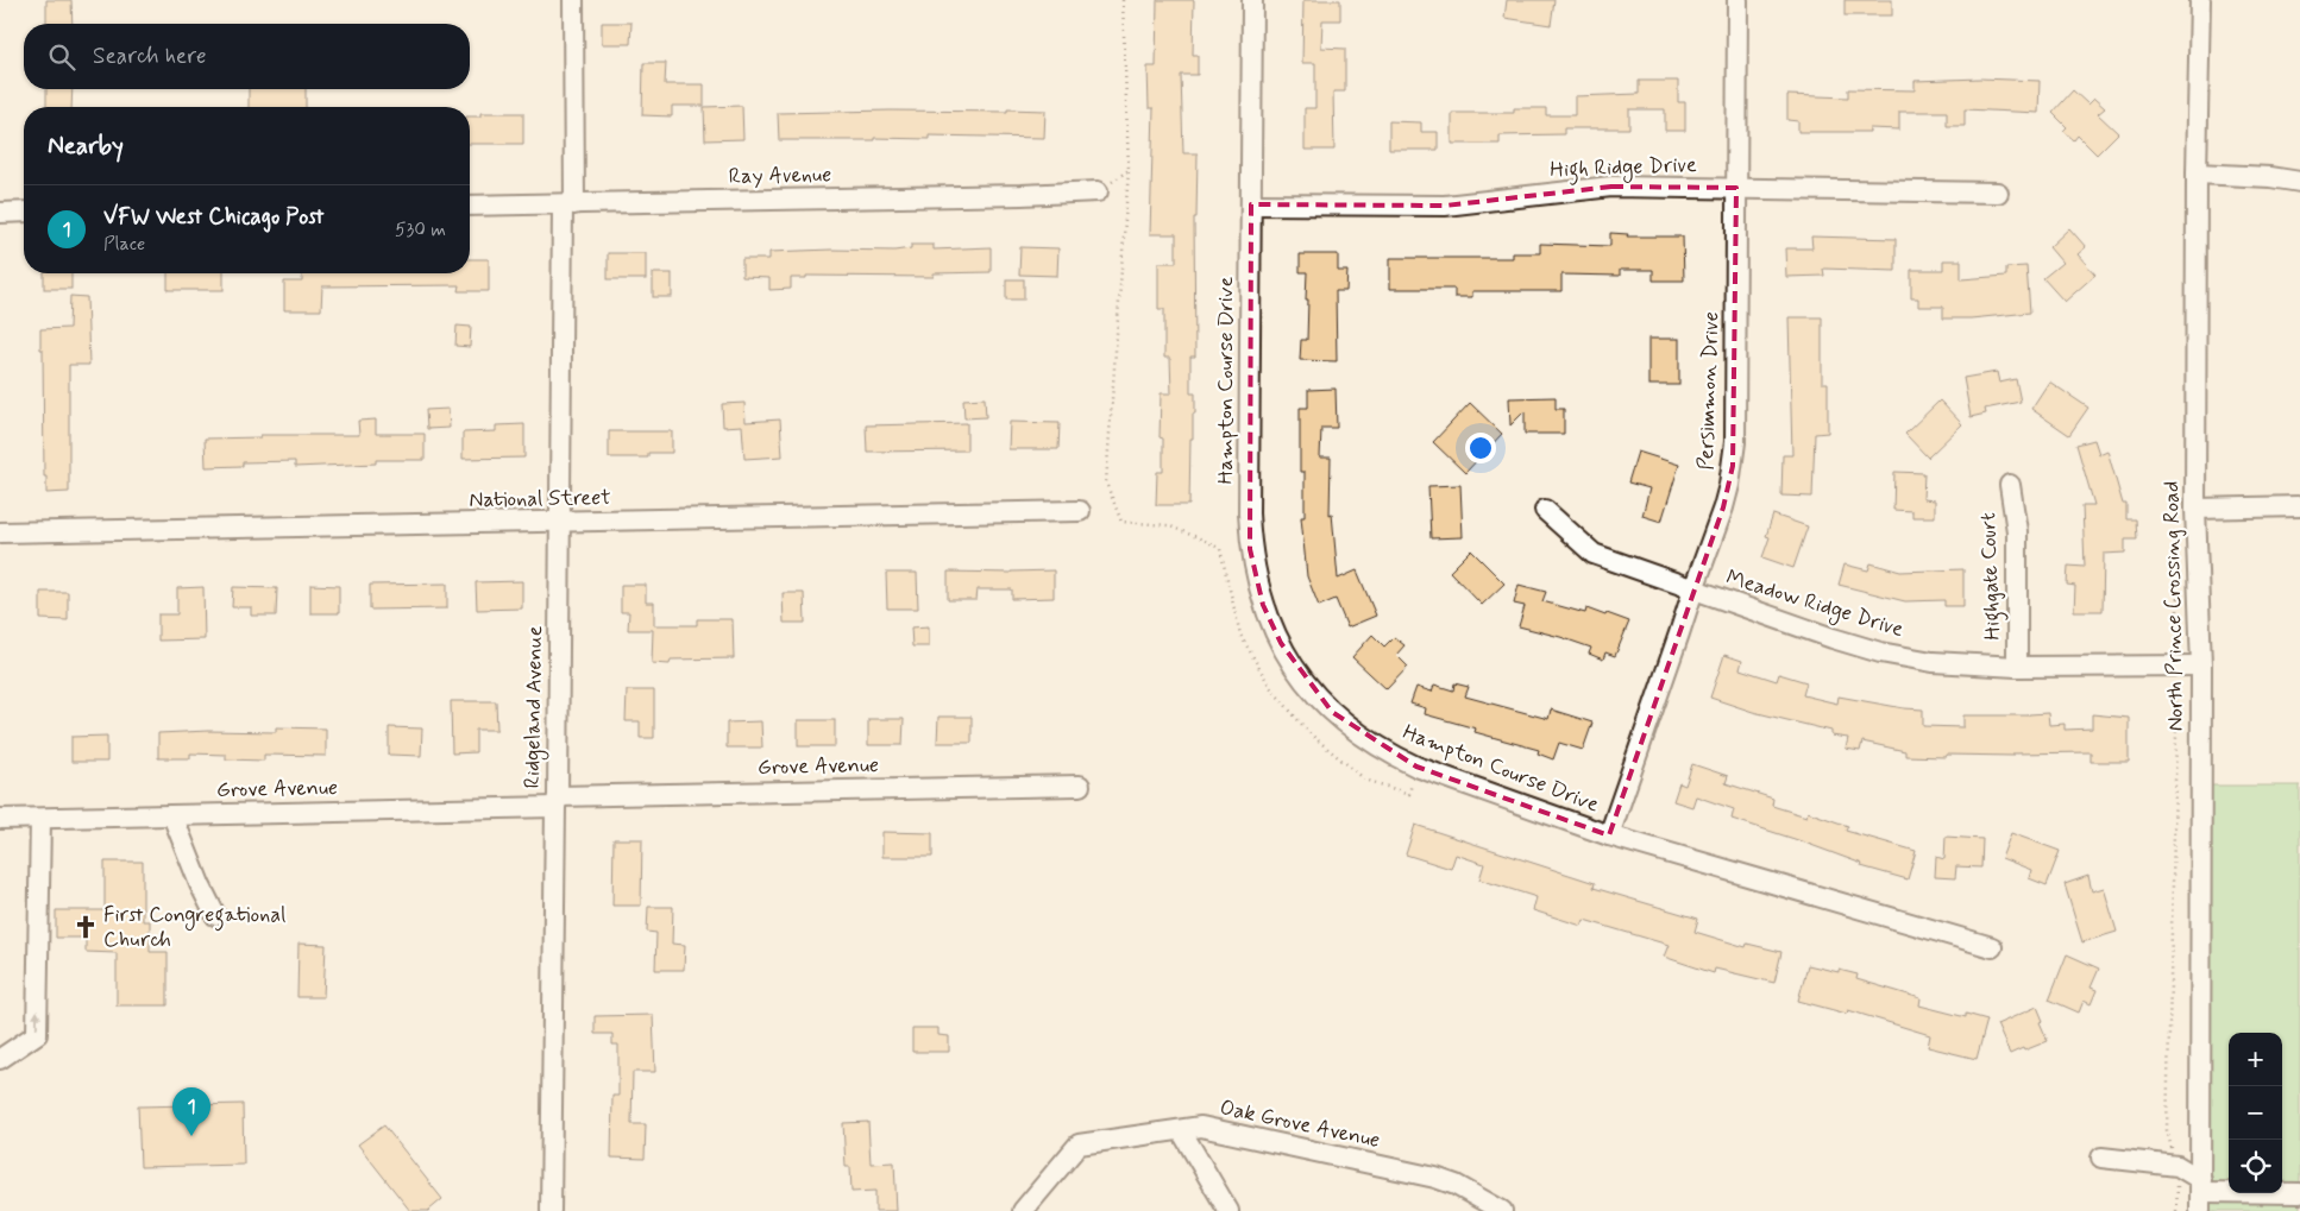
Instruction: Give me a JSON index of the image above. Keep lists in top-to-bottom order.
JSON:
{
  "streets": {
    "street": [
      "High Ridge Drive",
      "Ray Avenue",
      "Hampton Course Drive",
      "Persimmon Drive",
      "National Street",
      "Highgate Court",
      "Meadow Ridge Drive",
      "North Prince Crossing Road",
      "Ridgeland Avenue",
      "Grove Avenue",
      "Oak Grove Avenue"
    ]
  },
  "crossings": [
    ["High Ridge Drive", "Hampton Course Drive"],
    ["High Ridge Drive", "Persimmon Drive"],
    ["Ray Avenue", "Ridgeland Avenue"],
    ["Hampton Course Drive", "Persimmon Drive"],
    ["Persimmon Drive", "Meadow Ridge Drive"],
    ["National Street", "Ridgeland Avenue"],
    ["Highgate Court", "Meadow Ridge Drive"],
    ["Meadow Ridge Drive", "North Prince Crossing Road"],
    ["Ridgeland Avenue", "Grove Avenue"]
  ],
  "places": {
    "church": ["First Congregational Church"]
  },
  "page": {
    "search": "Search here",
    "heading": "Nearby",
    "list": [
      {
        "mark": "1",
        "name": "VFW West Chicago Post",
        "note": "Place",
        "value": "530 m"
      }
    ],
    "map_buttons": ["+", "−"],
    "pins": "1"
  }
}
